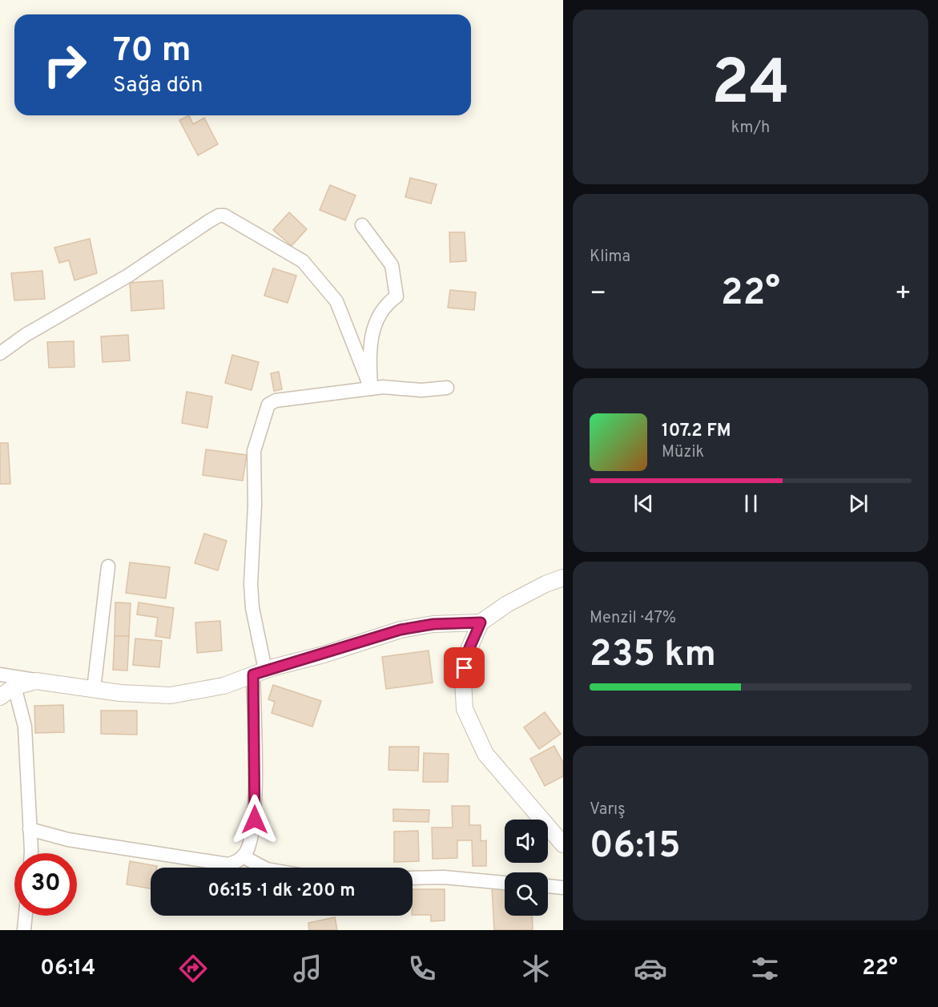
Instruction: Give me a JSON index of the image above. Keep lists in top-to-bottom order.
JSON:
{
  "page": {
    "tile": [
      ["24", "km/h"],
      "Klima",
      ["Menzil · 47%", "235 km"],
      ["Varış", "06:15"]
    ],
    "turn": ["70 m", "Sağa dön"],
    "heat": ["−", "22°", "+"],
    "song": ["107.2 FM", "Müzik"],
    "limit": "30",
    "trip": "06:15 · 1 dk · 200 m",
    "tabs": ["06:14", "22°"]
  }
}
